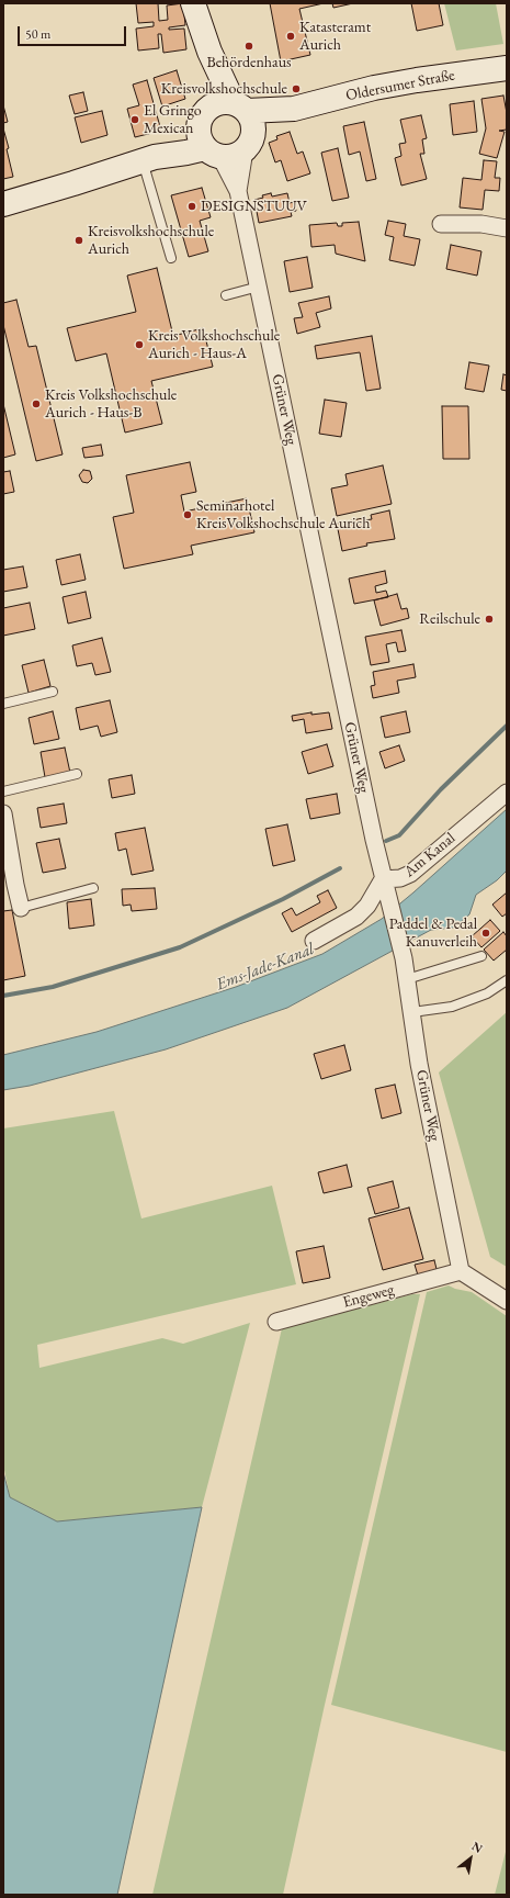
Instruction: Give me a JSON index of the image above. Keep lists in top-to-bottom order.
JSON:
{
  "streets": {
    "main road": ["Oldersumer Straße"],
    "street": ["Grüner Weg", "Am Kanal", "Engeweg"]
  },
  "crossings": [
    ["Oldersumer Straße", "Grüner Weg"],
    ["Grüner Weg", "Am Kanal"],
    ["Grüner Weg", "Engeweg"]
  ],
  "water": ["Ems-Jade-Kanal"],
  "places": [
    "Katasteramt Aurich",
    "Behördenhaus",
    "Kreisvolkshochschule",
    "El Gringo Mexican",
    "DESIGNSTUUV",
    "Kreisvolkshochschule Aurich",
    "Kreis Volkshochschule Aurich - Haus-A",
    "Kreis Volkshochschule Aurich - Haus-B",
    "Seminarhotel KreisVolkshochschule Aurich",
    "Reilschule",
    "Paddel & Pedal Kanuverleih"
  ],
  "scale_bar": "50 m",
  "north": "top right"
}
